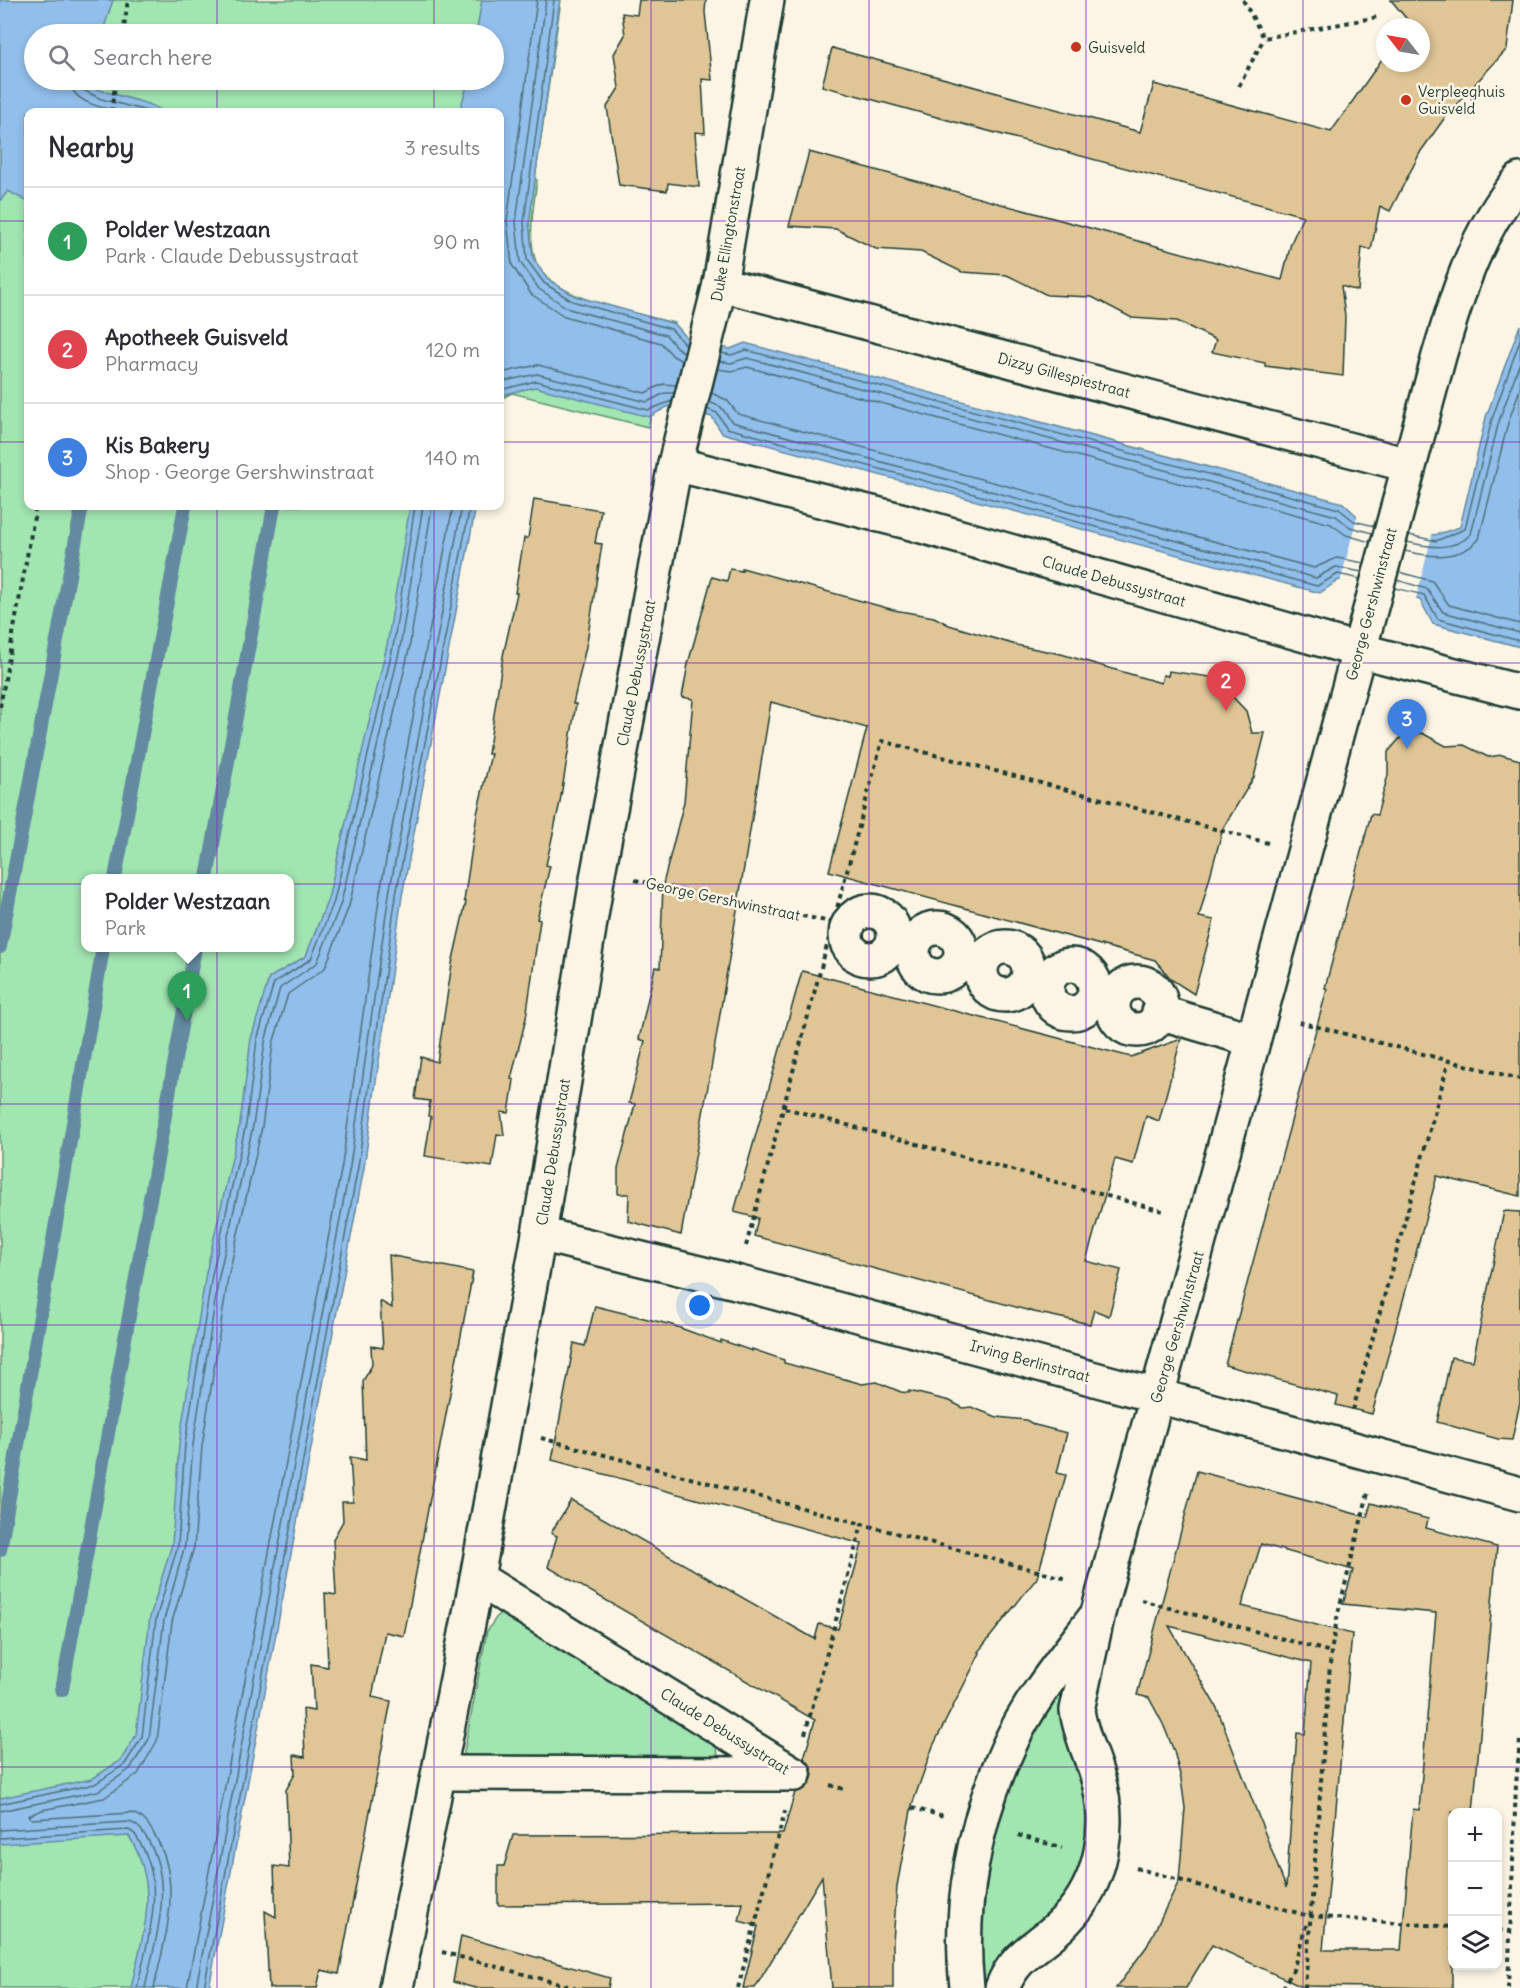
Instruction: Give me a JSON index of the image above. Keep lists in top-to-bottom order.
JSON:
{
  "streets": {
    "street": [
      "Duke Ellingtonstraat",
      "Dizzy Gillespiestraat",
      "Claude Debussystraat",
      "George Gershwinstraat",
      "Irving Berlinstraat"
    ]
  },
  "crossings": [
    ["Duke Ellingtonstraat", "Dizzy Gillespiestraat"],
    ["Duke Ellingtonstraat", "Claude Debussystraat"],
    ["Dizzy Gillespiestraat", "George Gershwinstraat"],
    ["Claude Debussystraat", "George Gershwinstraat"],
    ["Claude Debussystraat", "Irving Berlinstraat"],
    ["George Gershwinstraat", "Irving Berlinstraat"]
  ],
  "places": ["Guisveld", "Verpleeghuis Guisveld"],
  "north": "top left",
  "page": {
    "search": "Search here",
    "heading": ["Nearby", "3 results"],
    "list": [
      {
        "mark": "1",
        "name": "Polder Westzaan",
        "note": "Park · Claude Debussystraat",
        "value": "90 m"
      },
      {
        "mark": "2",
        "name": "Apotheek Guisveld",
        "note": "Pharmacy",
        "value": "120 m"
      },
      {
        "mark": "3",
        "name": "Kis Bakery",
        "note": "Shop · George Gershwinstraat",
        "value": "140 m"
      }
    ],
    "pins": ["2", "3", "1"],
    "popup": ["Polder Westzaan", "Park"],
    "map_buttons": ["+", "−"]
  }
}
